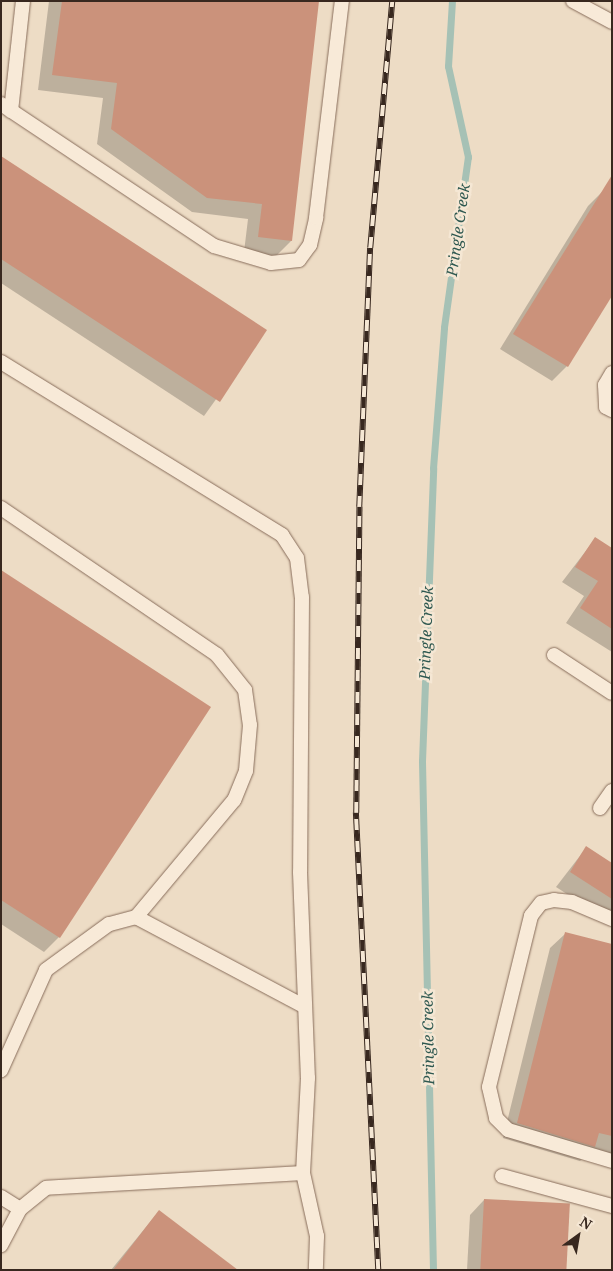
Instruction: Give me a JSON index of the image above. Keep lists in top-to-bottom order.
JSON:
{
  "water": ["Pringle Creek"],
  "north": "top right"
}
